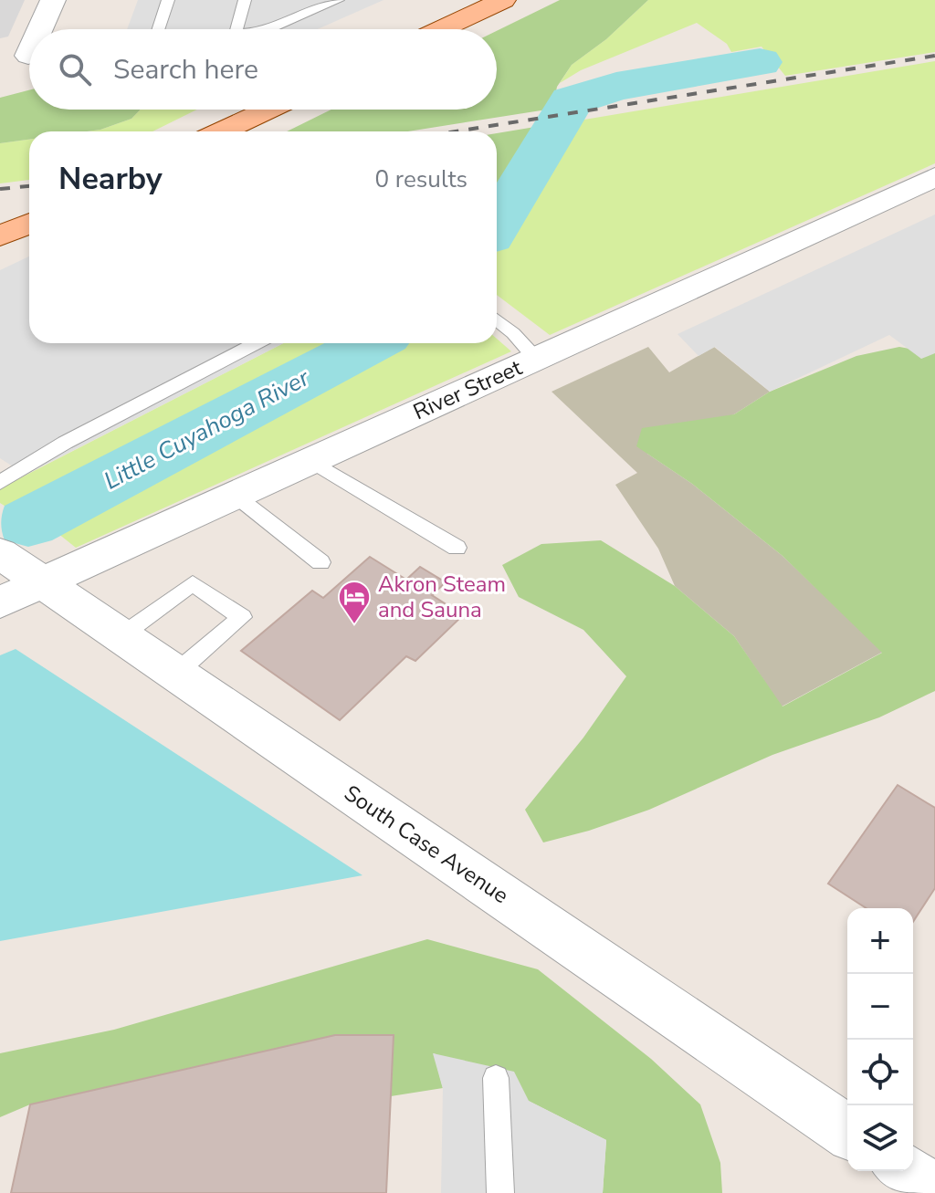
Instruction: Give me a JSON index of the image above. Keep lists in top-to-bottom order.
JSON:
{
  "streets": {
    "street": ["River Street", "South Case Avenue"]
  },
  "crossings": [
    ["River Street", "South Case Avenue"]
  ],
  "water": ["Little Cuyahoga River"],
  "places": {
    "hotel": ["Akron Steam and Sauna"]
  },
  "page": {
    "search": "Search here",
    "heading": ["Nearby", "0 results"],
    "map_buttons": ["+", "−"]
  }
}
